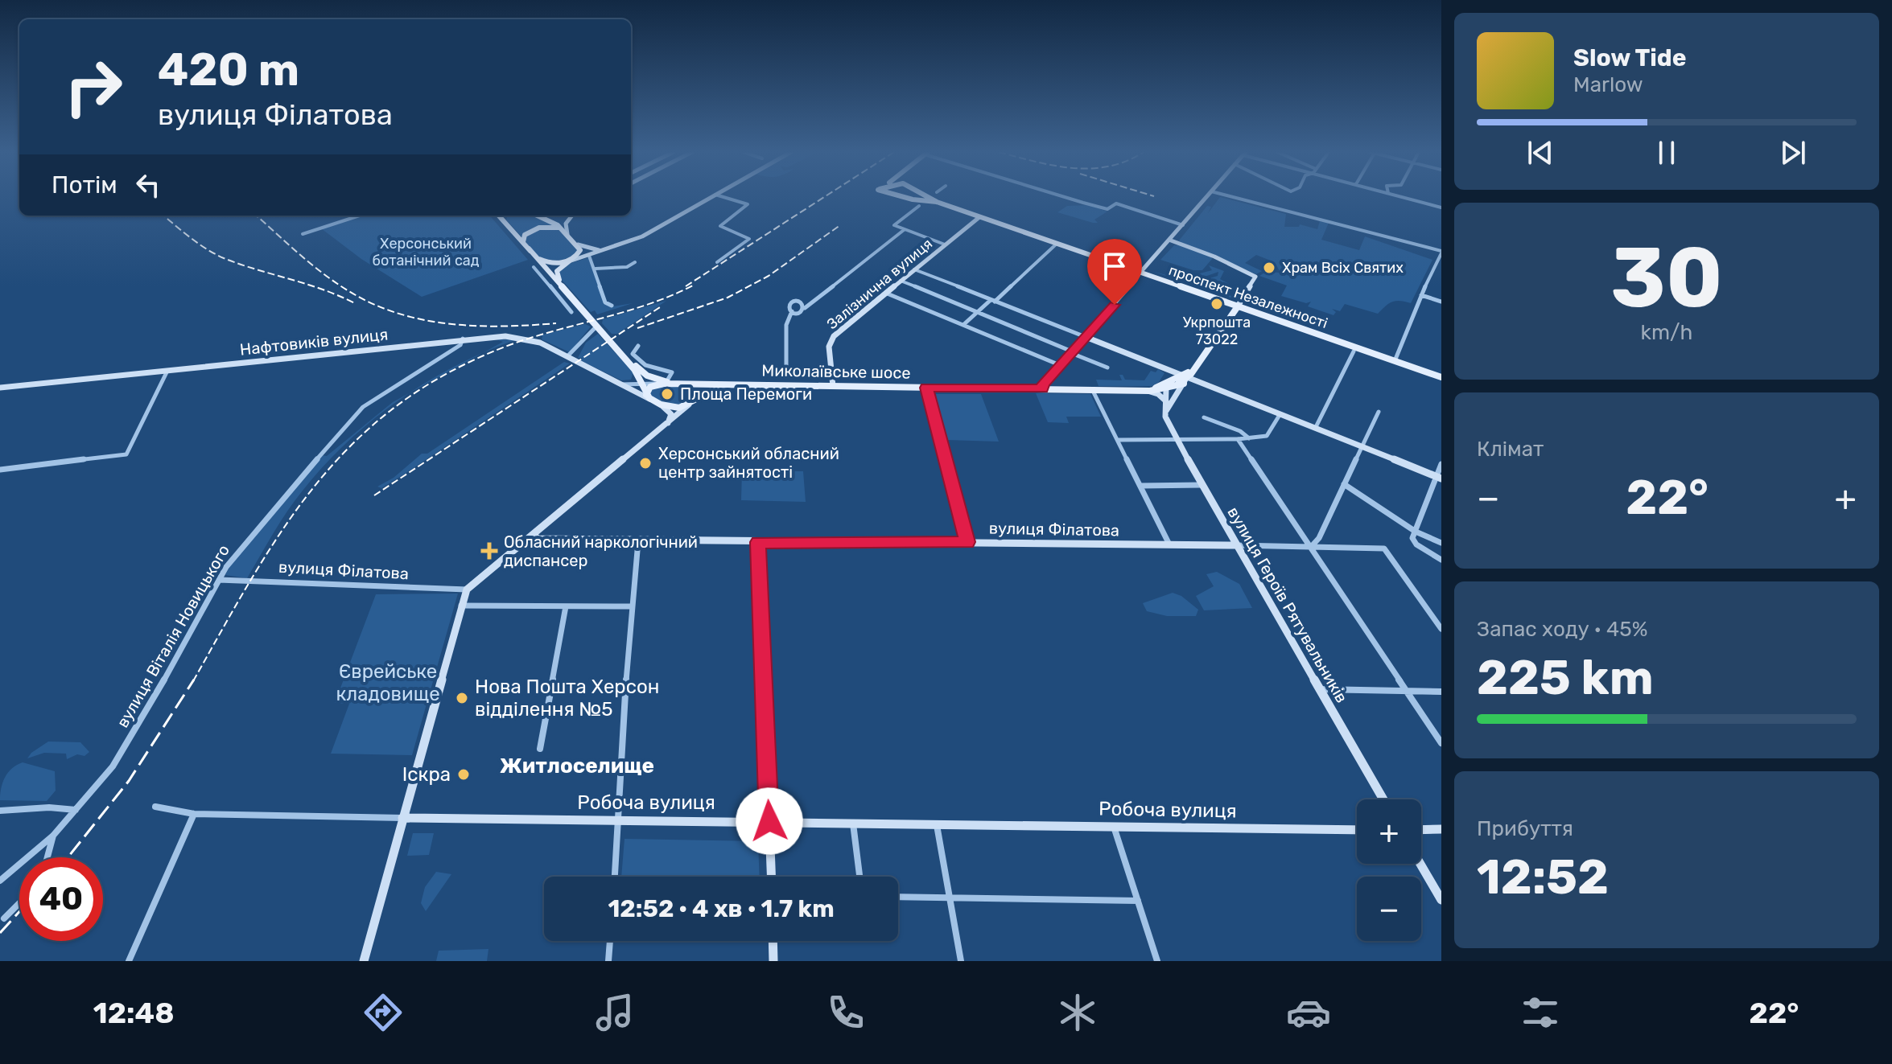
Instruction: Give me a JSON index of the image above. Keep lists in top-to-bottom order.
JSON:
{
  "streets": {
    "main road": ["проспект Незалежності", "Миколаївське шосе"],
    "street": [
      "Залізнична вулиця",
      "Нафтовиків вулиця",
      "вулиця Філатова",
      "вулиця Героїв Рятувальників",
      "вулиця Віталія Новицького",
      "Робоча вулиця"
    ]
  },
  "crossings": [
    ["Залізнична вулиця", "проспект Незалежності"],
    ["Залізнична вулиця", "Миколаївське шосе"],
    ["Нафтовиків вулиця", "Миколаївське шосе"],
    ["Нафтовиків вулиця", "вулиця Віталія Новицького"],
    ["Миколаївське шосе", "вулиця Героїв Рятувальників"],
    ["вулиця Філатова", "вулиця Героїв Рятувальників"],
    ["вулиця Філатова", "вулиця Віталія Новицького"]
  ],
  "districts": ["Житлоселище"],
  "parks": ["Херсонський ботанічний сад", "Єврейське кладовище"],
  "places": {
    "other": [
      "Храм Всіх Святих",
      "Укрпошта 73022",
      "Площа Перемоги",
      "Херсонський обласний центр зайнятості",
      "Нова Пошта Херсон відділення №5",
      "Іскра"
    ],
    "health": ["Обласний наркологічний диспансер"]
  },
  "page": {
    "turn": ["420 m", "вулиця Філатова"],
    "song": ["Slow Tide", "Marlow"],
    "then": "Потім",
    "tile": [
      ["30", "km/h"],
      "Клімат",
      ["Запас ходу · 45%", "225 km"],
      ["Прибуття", "12:52"]
    ],
    "heat": ["−", "22°", "+"],
    "map_buttons": ["+", "−"],
    "limit": "40",
    "trip": "12:52 · 4 хв · 1.7 km",
    "tabs": ["12:48", "22°"]
  }
}
